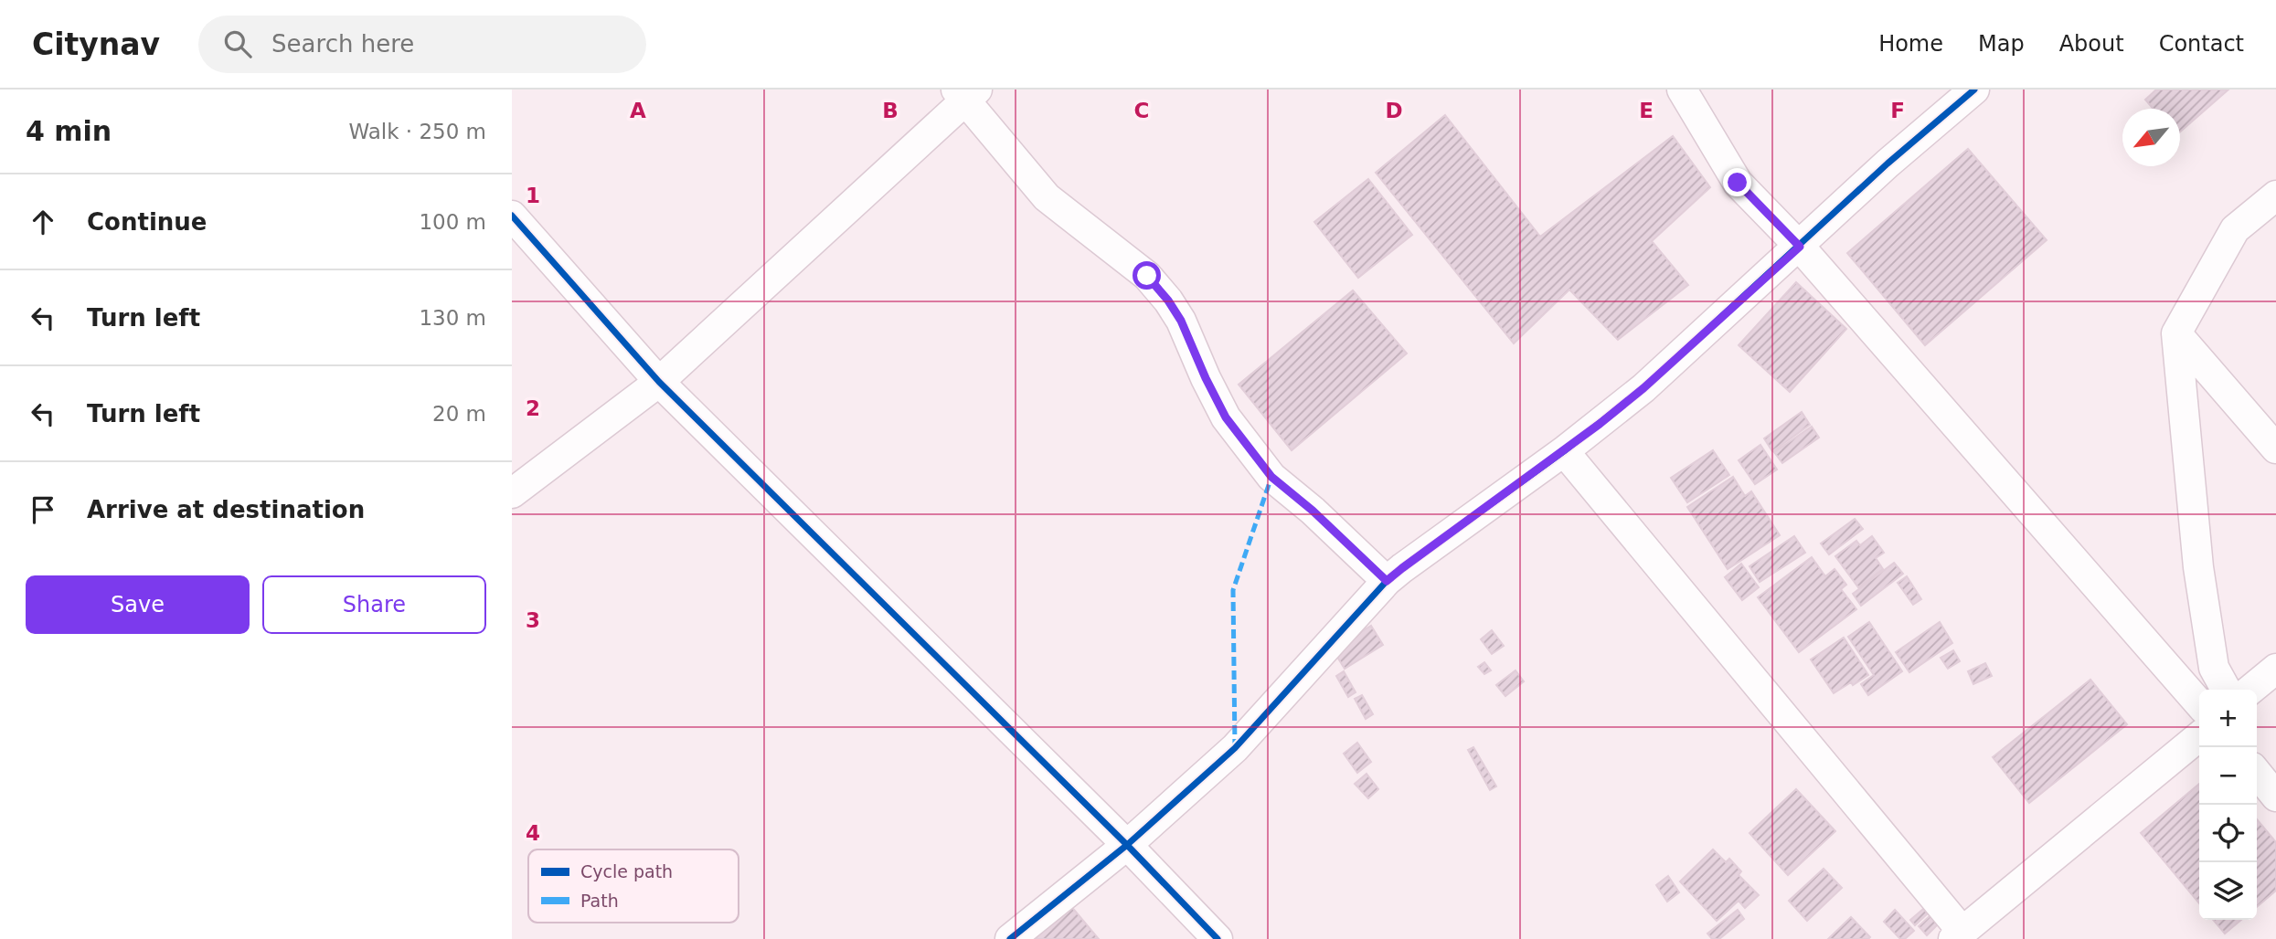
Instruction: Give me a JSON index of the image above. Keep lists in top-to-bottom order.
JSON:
{
  "legend": ["Cycle path", "Path"],
  "north": "bottom left",
  "page": {
    "header": "Citynav",
    "search": "Search here",
    "nav": [
      "Home",
      "Map",
      "About",
      "Contact"
    ],
    "heading": ["4 min", "Walk · 250 m"],
    "list": [
      ["Continue", "100 m"],
      ["Turn left", "130 m"],
      ["Turn left", "20 m"],
      "Arrive at destination"
    ],
    "buttons": ["Save", "Share"],
    "map_buttons": ["+", "−"]
  },
  "grid": {
    "columns": [
      "A",
      "B",
      "C",
      "D",
      "E",
      "F"
    ],
    "rows": [
      "1",
      "2",
      "3",
      "4"
    ]
  }
}
